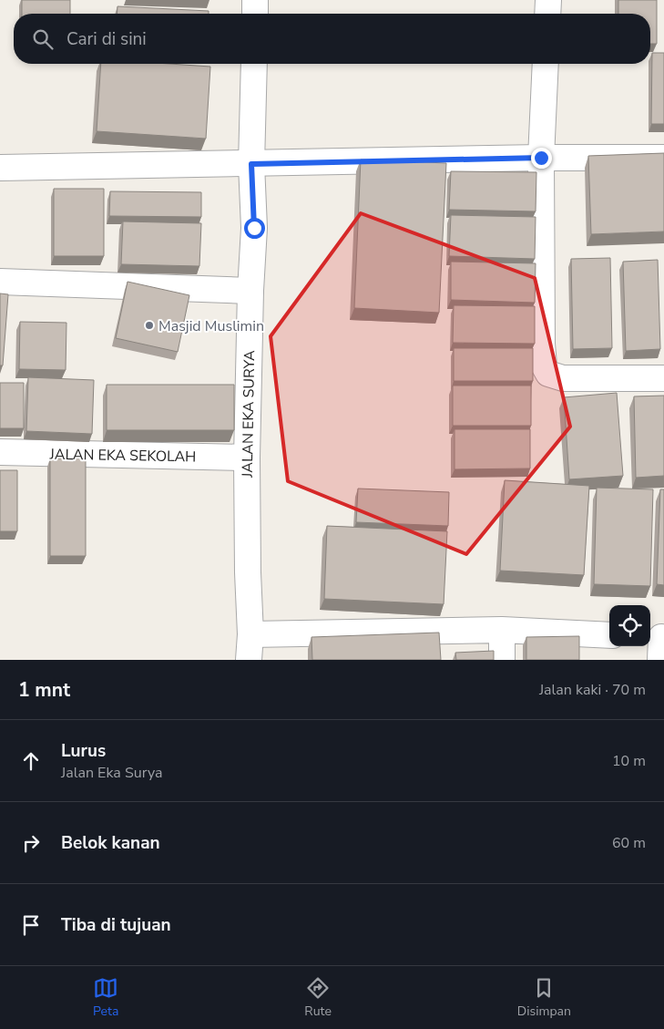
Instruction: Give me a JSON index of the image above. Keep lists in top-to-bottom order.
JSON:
{
  "streets": {
    "street": ["JALAN EKA SURYA", "JALAN EKA SEKOLAH"]
  },
  "crossings": [
    ["JALAN EKA SURYA", "JALAN EKA SEKOLAH"]
  ],
  "places": ["Masjid Muslimin"],
  "page": {
    "search": "Cari di sini",
    "heading": ["1 mnt", "Jalan kaki · 70 m"],
    "list": [
      ["Lurus", "Jalan Eka Surya", "10 m"],
      ["Belok kanan", "60 m"],
      "Tiba di tujuan"
    ],
    "nav": ["Peta", "Rute", "Disimpan"]
  }
}
